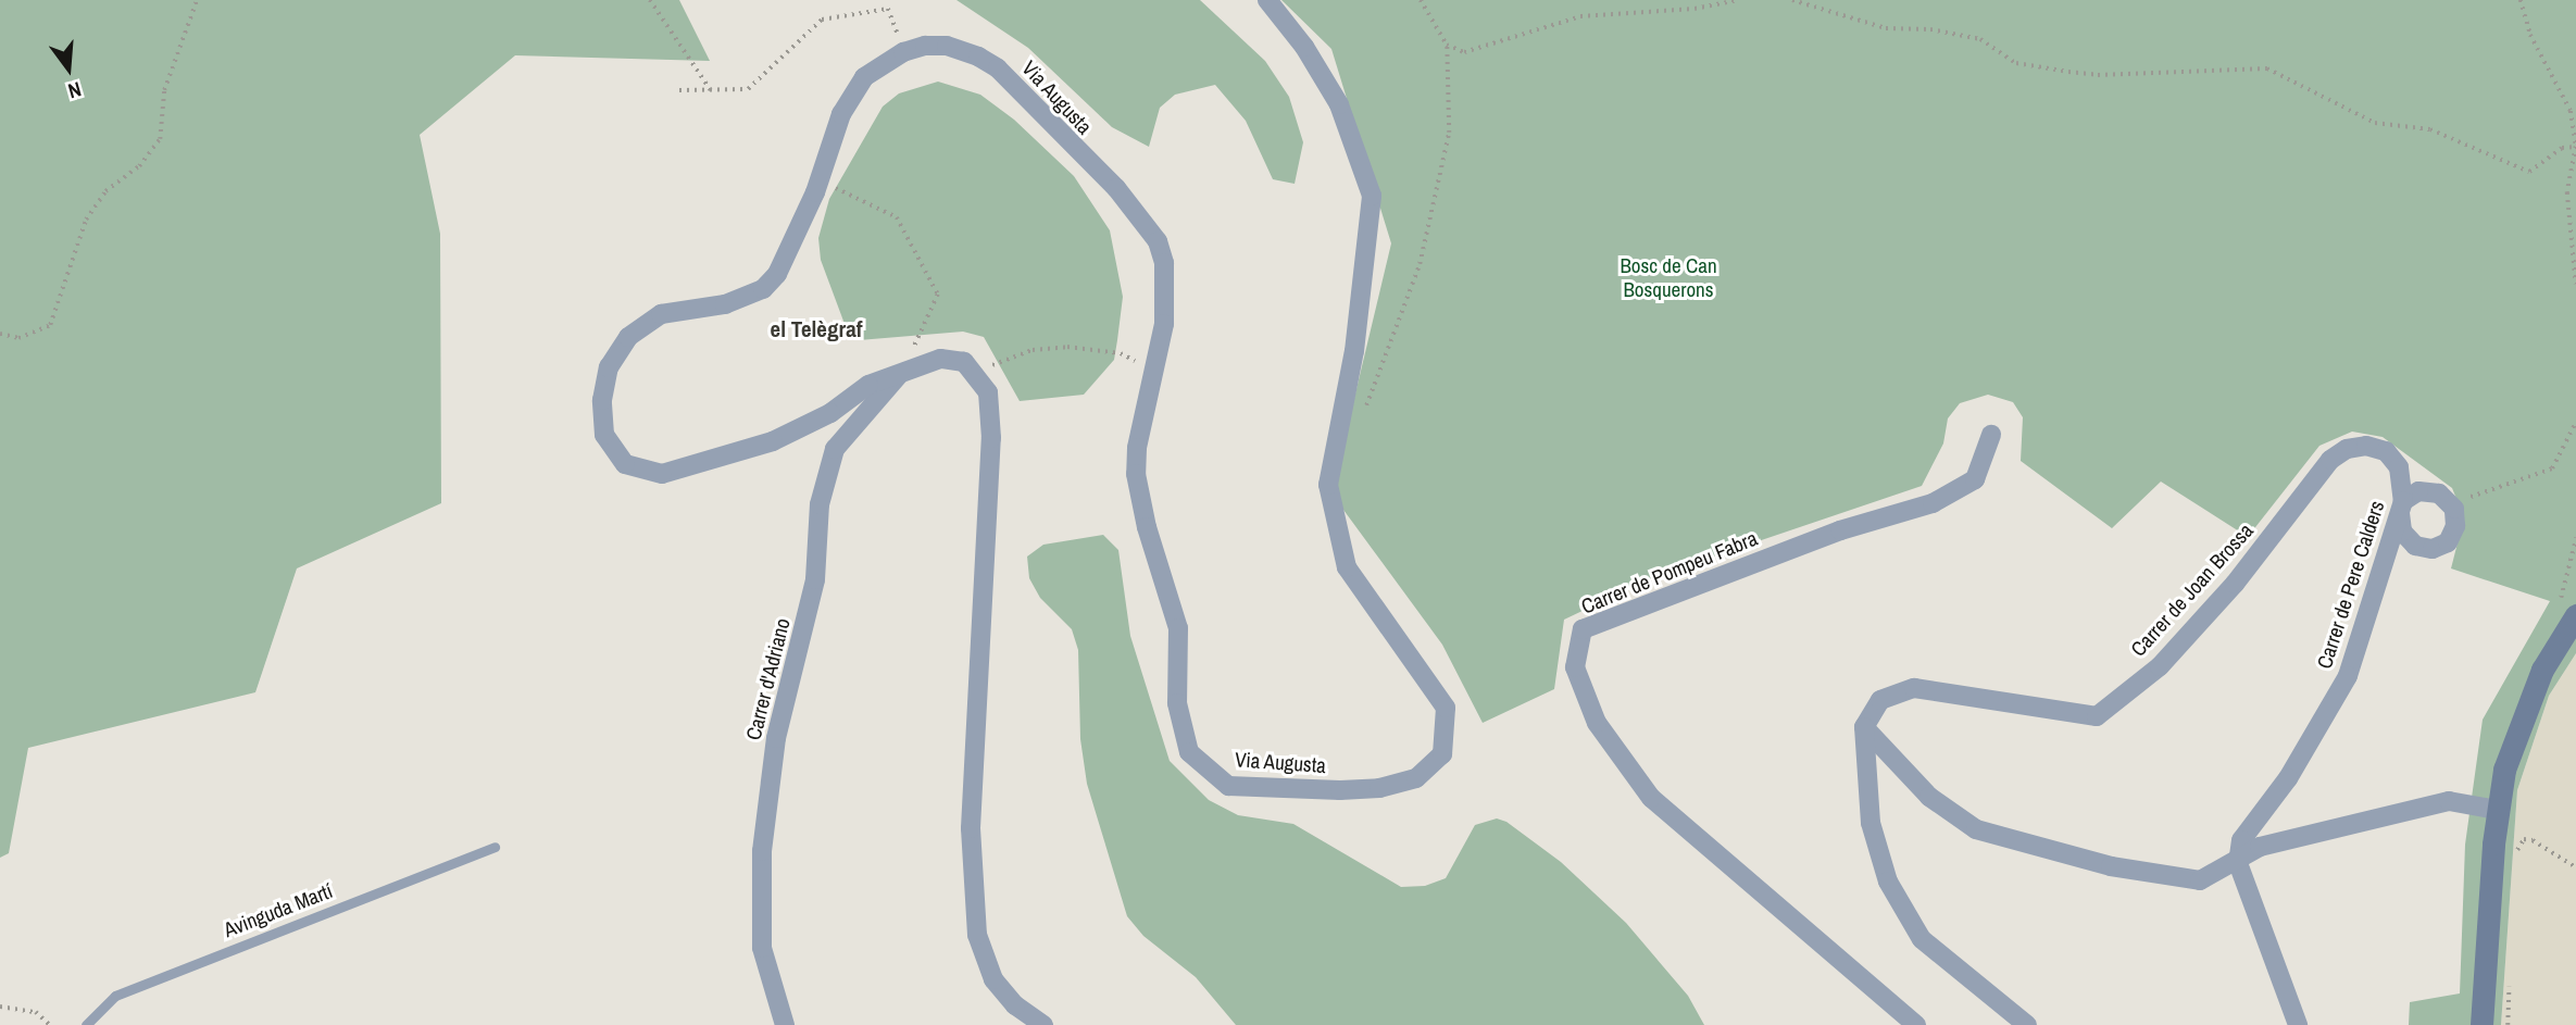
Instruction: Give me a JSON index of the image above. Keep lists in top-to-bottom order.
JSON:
{
  "streets": {
    "street": [
      "Via Augusta",
      "Carrer de Pompeu Fabra",
      "Carrer de Pere Calders",
      "Carrer de Joan Brossa",
      "Carrer d'Adriano"
    ],
    "lane": ["Avinguda Martí"]
  },
  "crossings": [
    ["Via Augusta", "Carrer d'Adriano"],
    ["Carrer de Pere Calders", "Carrer de Joan Brossa"]
  ],
  "districts": ["el Telègraf"],
  "parks": ["Bosc de Can Bosquerons"],
  "north": "bottom"
}
